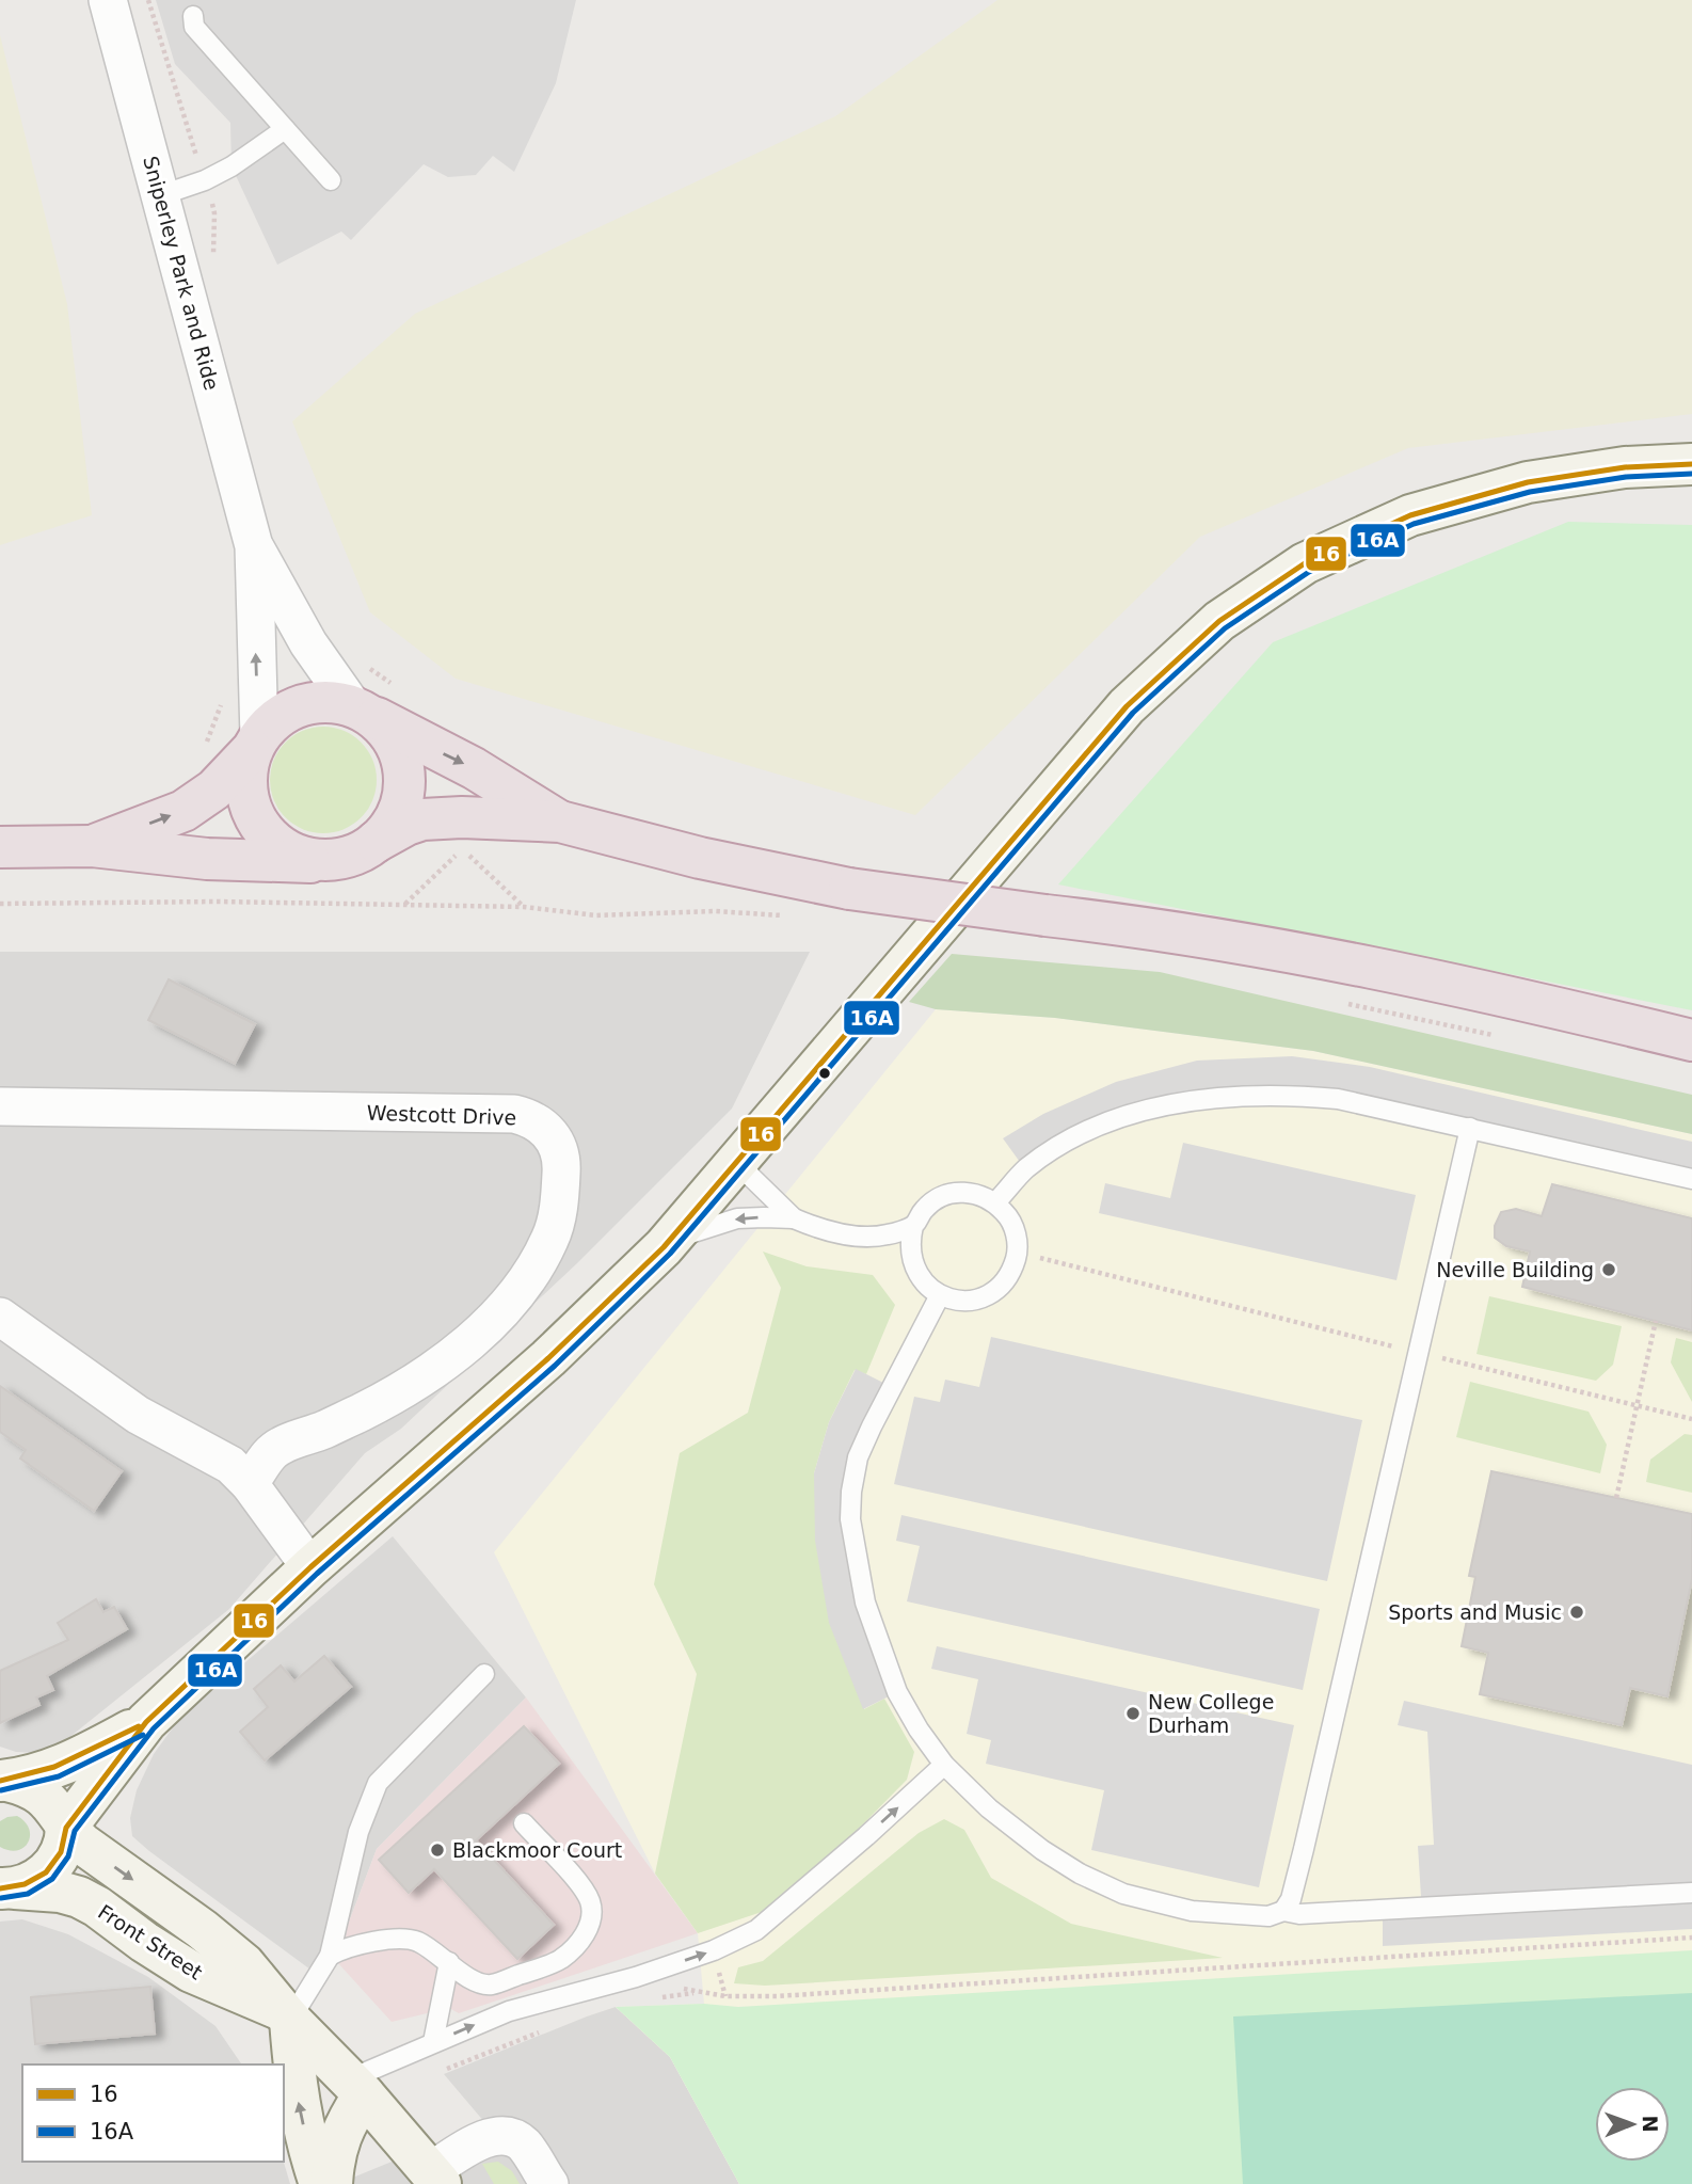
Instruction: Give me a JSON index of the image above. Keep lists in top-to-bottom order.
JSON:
{
  "streets": {
    "main road": ["Front Street"],
    "street": ["Sniperley Park and Ride", "Westcott Drive"]
  },
  "places": [
    "Neville Building",
    "Sports and Music",
    "New College Durham",
    "Blackmoor Court"
  ],
  "lines": ["transit line 16", "transit line 16A"],
  "legend": ["16", "16A"],
  "north": "right"
}
